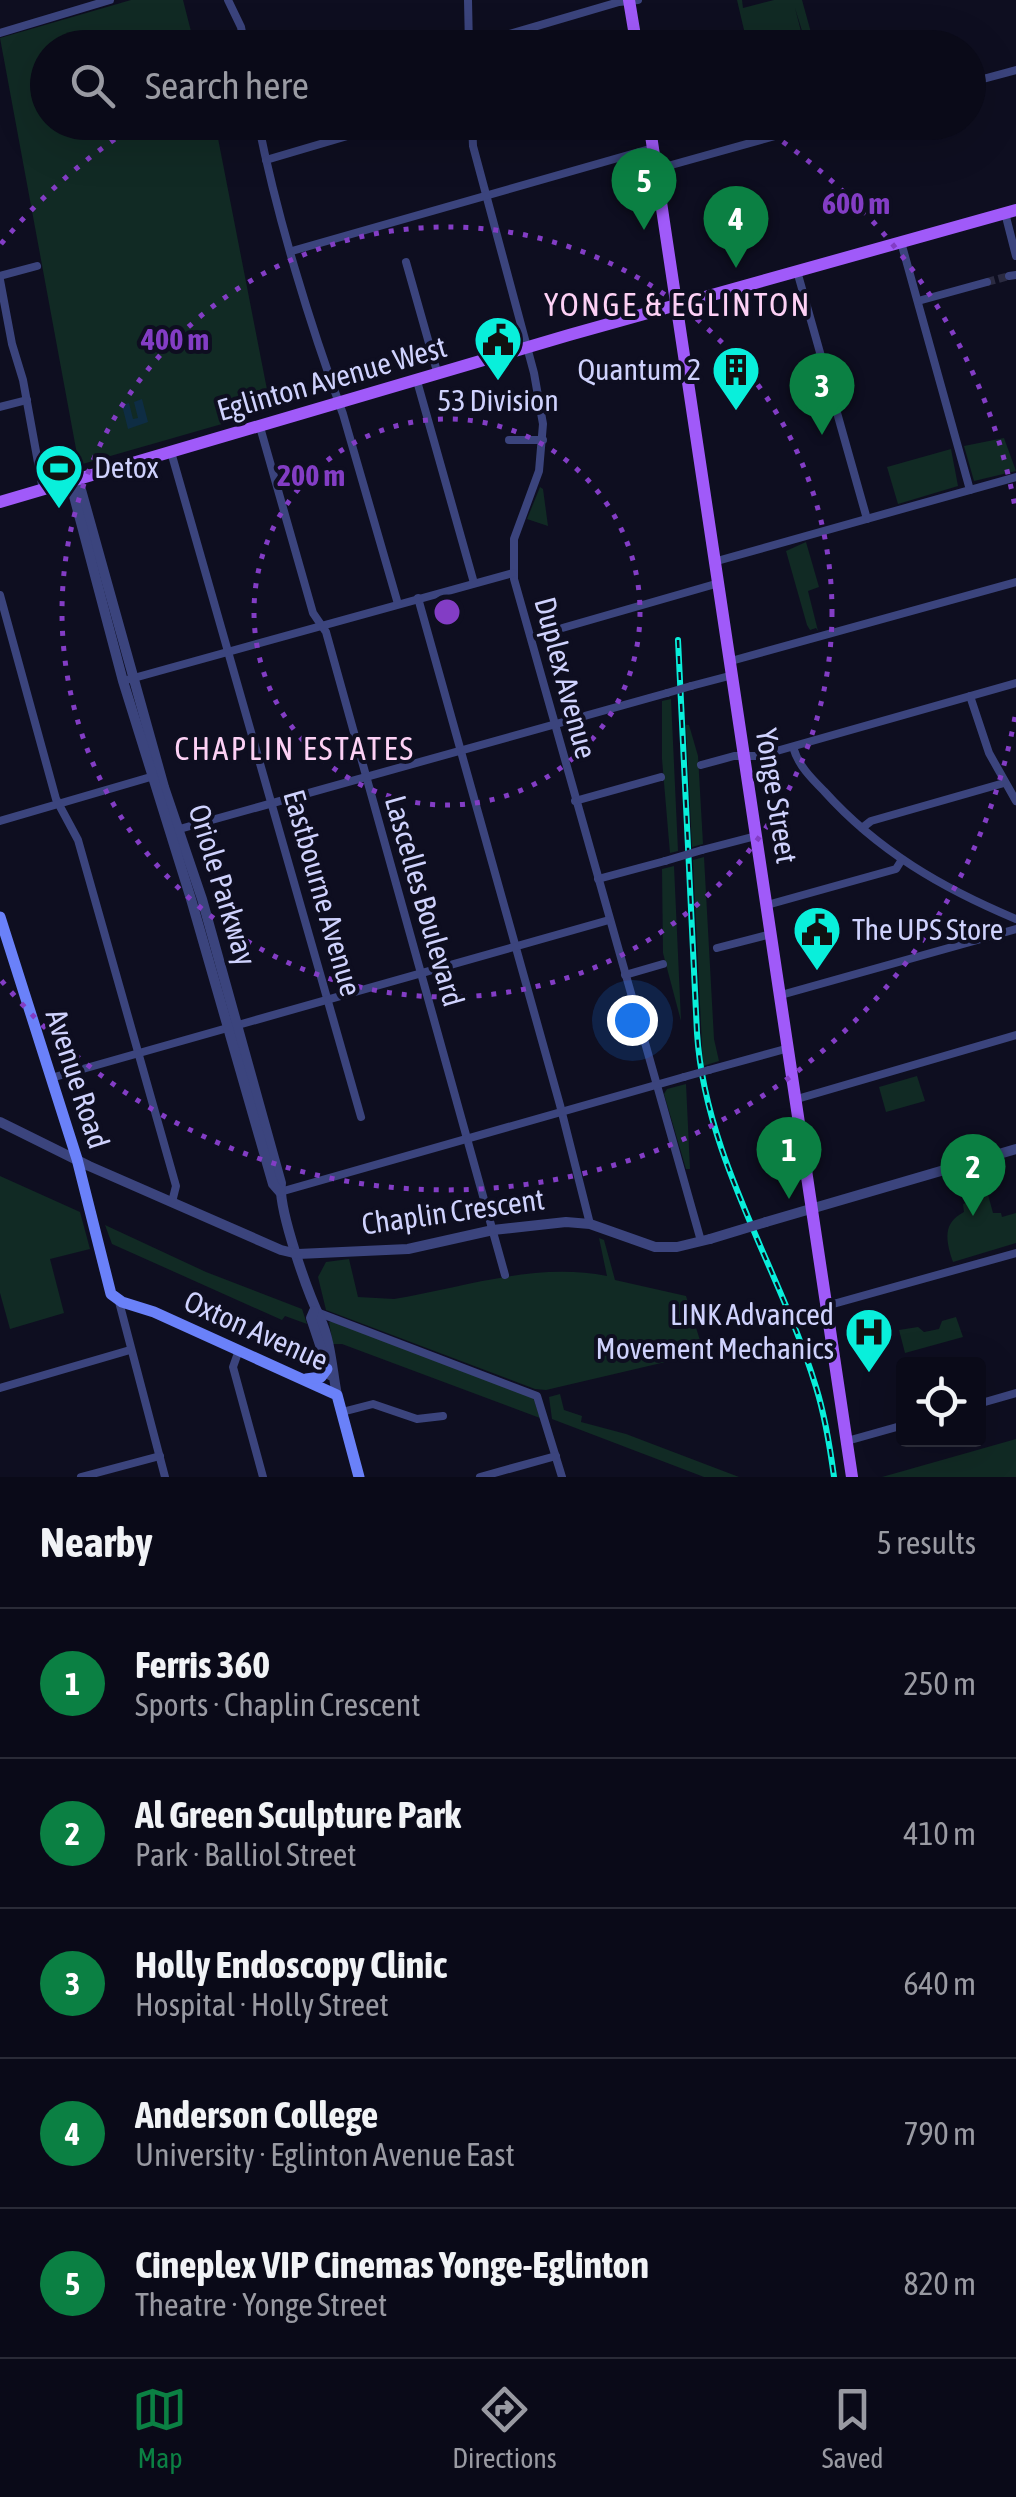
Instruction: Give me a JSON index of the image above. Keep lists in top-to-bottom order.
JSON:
{
  "streets": {
    "main road": [
      "Eglinton Avenue West",
      "Yonge Street",
      "Oriole Parkway",
      "Avenue Road",
      "Oxton Avenue"
    ],
    "street": [
      "Duplex Avenue",
      "Eastbourne Avenue",
      "Lascelles Boulevard",
      "Chaplin Crescent"
    ]
  },
  "crossings": [
    ["Eglinton Avenue West", "Duplex Avenue"],
    ["Eglinton Avenue West", "Yonge Street"],
    ["Eglinton Avenue West", "Oriole Parkway"],
    ["Eglinton Avenue West", "Eastbourne Avenue"],
    ["Eglinton Avenue West", "Lascelles Boulevard"],
    ["Duplex Avenue", "Chaplin Crescent"],
    ["Yonge Street", "Chaplin Crescent"],
    ["Oriole Parkway", "Chaplin Crescent"],
    ["Oriole Parkway", "Oxton Avenue"],
    ["Lascelles Boulevard", "Chaplin Crescent"],
    ["Avenue Road", "Chaplin Crescent"],
    ["Avenue Road", "Oxton Avenue"]
  ],
  "districts": ["YONGE & EGLINTON", "CHAPLIN ESTATES"],
  "places": {
    "public building": ["53 Division", "The UPS Store"],
    "building": ["Quantum 2"],
    "sports": ["Detox"],
    "hospital": ["LINK Advanced Movement Mechanics"]
  },
  "page": {
    "search": "Search here",
    "pins": [
      "5",
      "4",
      "3",
      "1",
      "2"
    ],
    "heading": ["Nearby", "5 results"],
    "list": [
      {
        "mark": "1",
        "name": "Ferris 360",
        "note": "Sports · Chaplin Crescent",
        "value": "250 m"
      },
      {
        "mark": "2",
        "name": "Al Green Sculpture Park",
        "note": "Park · Balliol Street",
        "value": "410 m"
      },
      {
        "mark": "3",
        "name": "Holly Endoscopy Clinic",
        "note": "Hospital · Holly Street",
        "value": "640 m"
      },
      {
        "mark": "4",
        "name": "Anderson College",
        "note": "University · Eglinton Avenue East",
        "value": "790 m"
      },
      {
        "mark": "5",
        "name": "Cineplex VIP Cinemas Yonge-Eglinton",
        "note": "Theatre · Yonge Street",
        "value": "820 m"
      }
    ],
    "nav": ["Map", "Directions", "Saved"]
  },
  "rings": ["600 m", "400 m", "200 m"]
}
